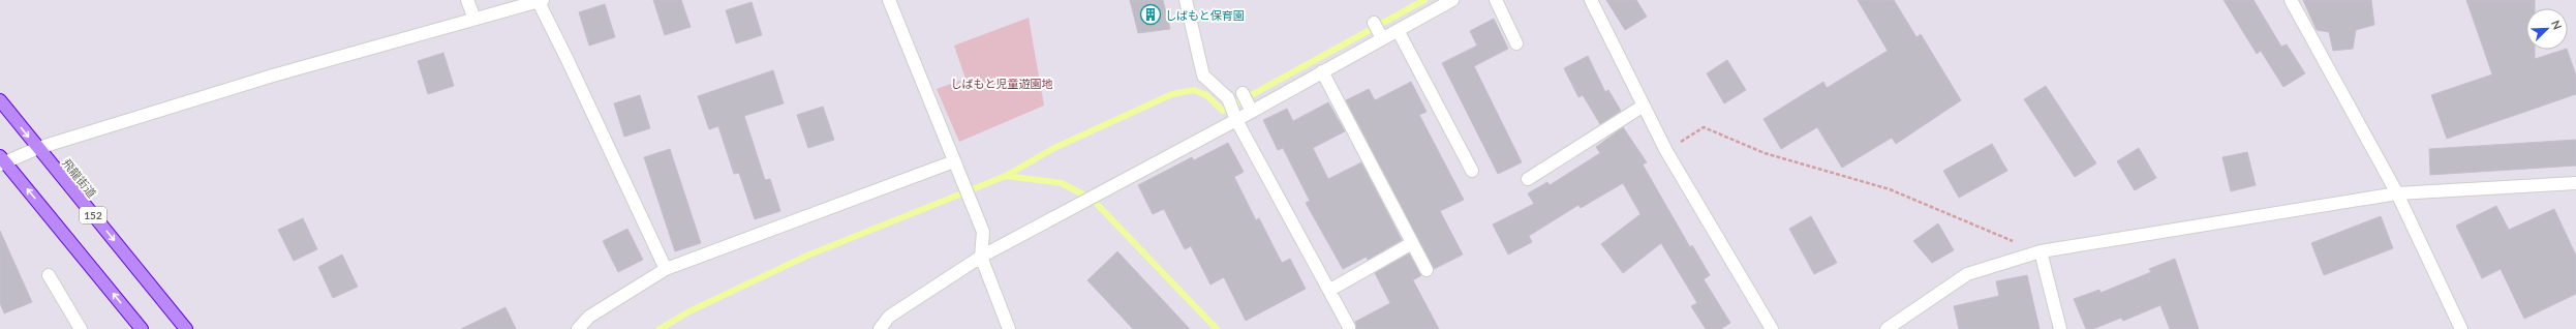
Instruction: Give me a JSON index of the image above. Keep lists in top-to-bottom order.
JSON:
{
  "streets": {
    "highway": ["飛龍街道", "152"]
  },
  "parks": ["しばもと児童遊園地"],
  "places": {
    "building": ["しばもと保育園"]
  },
  "north": "top right"
}
